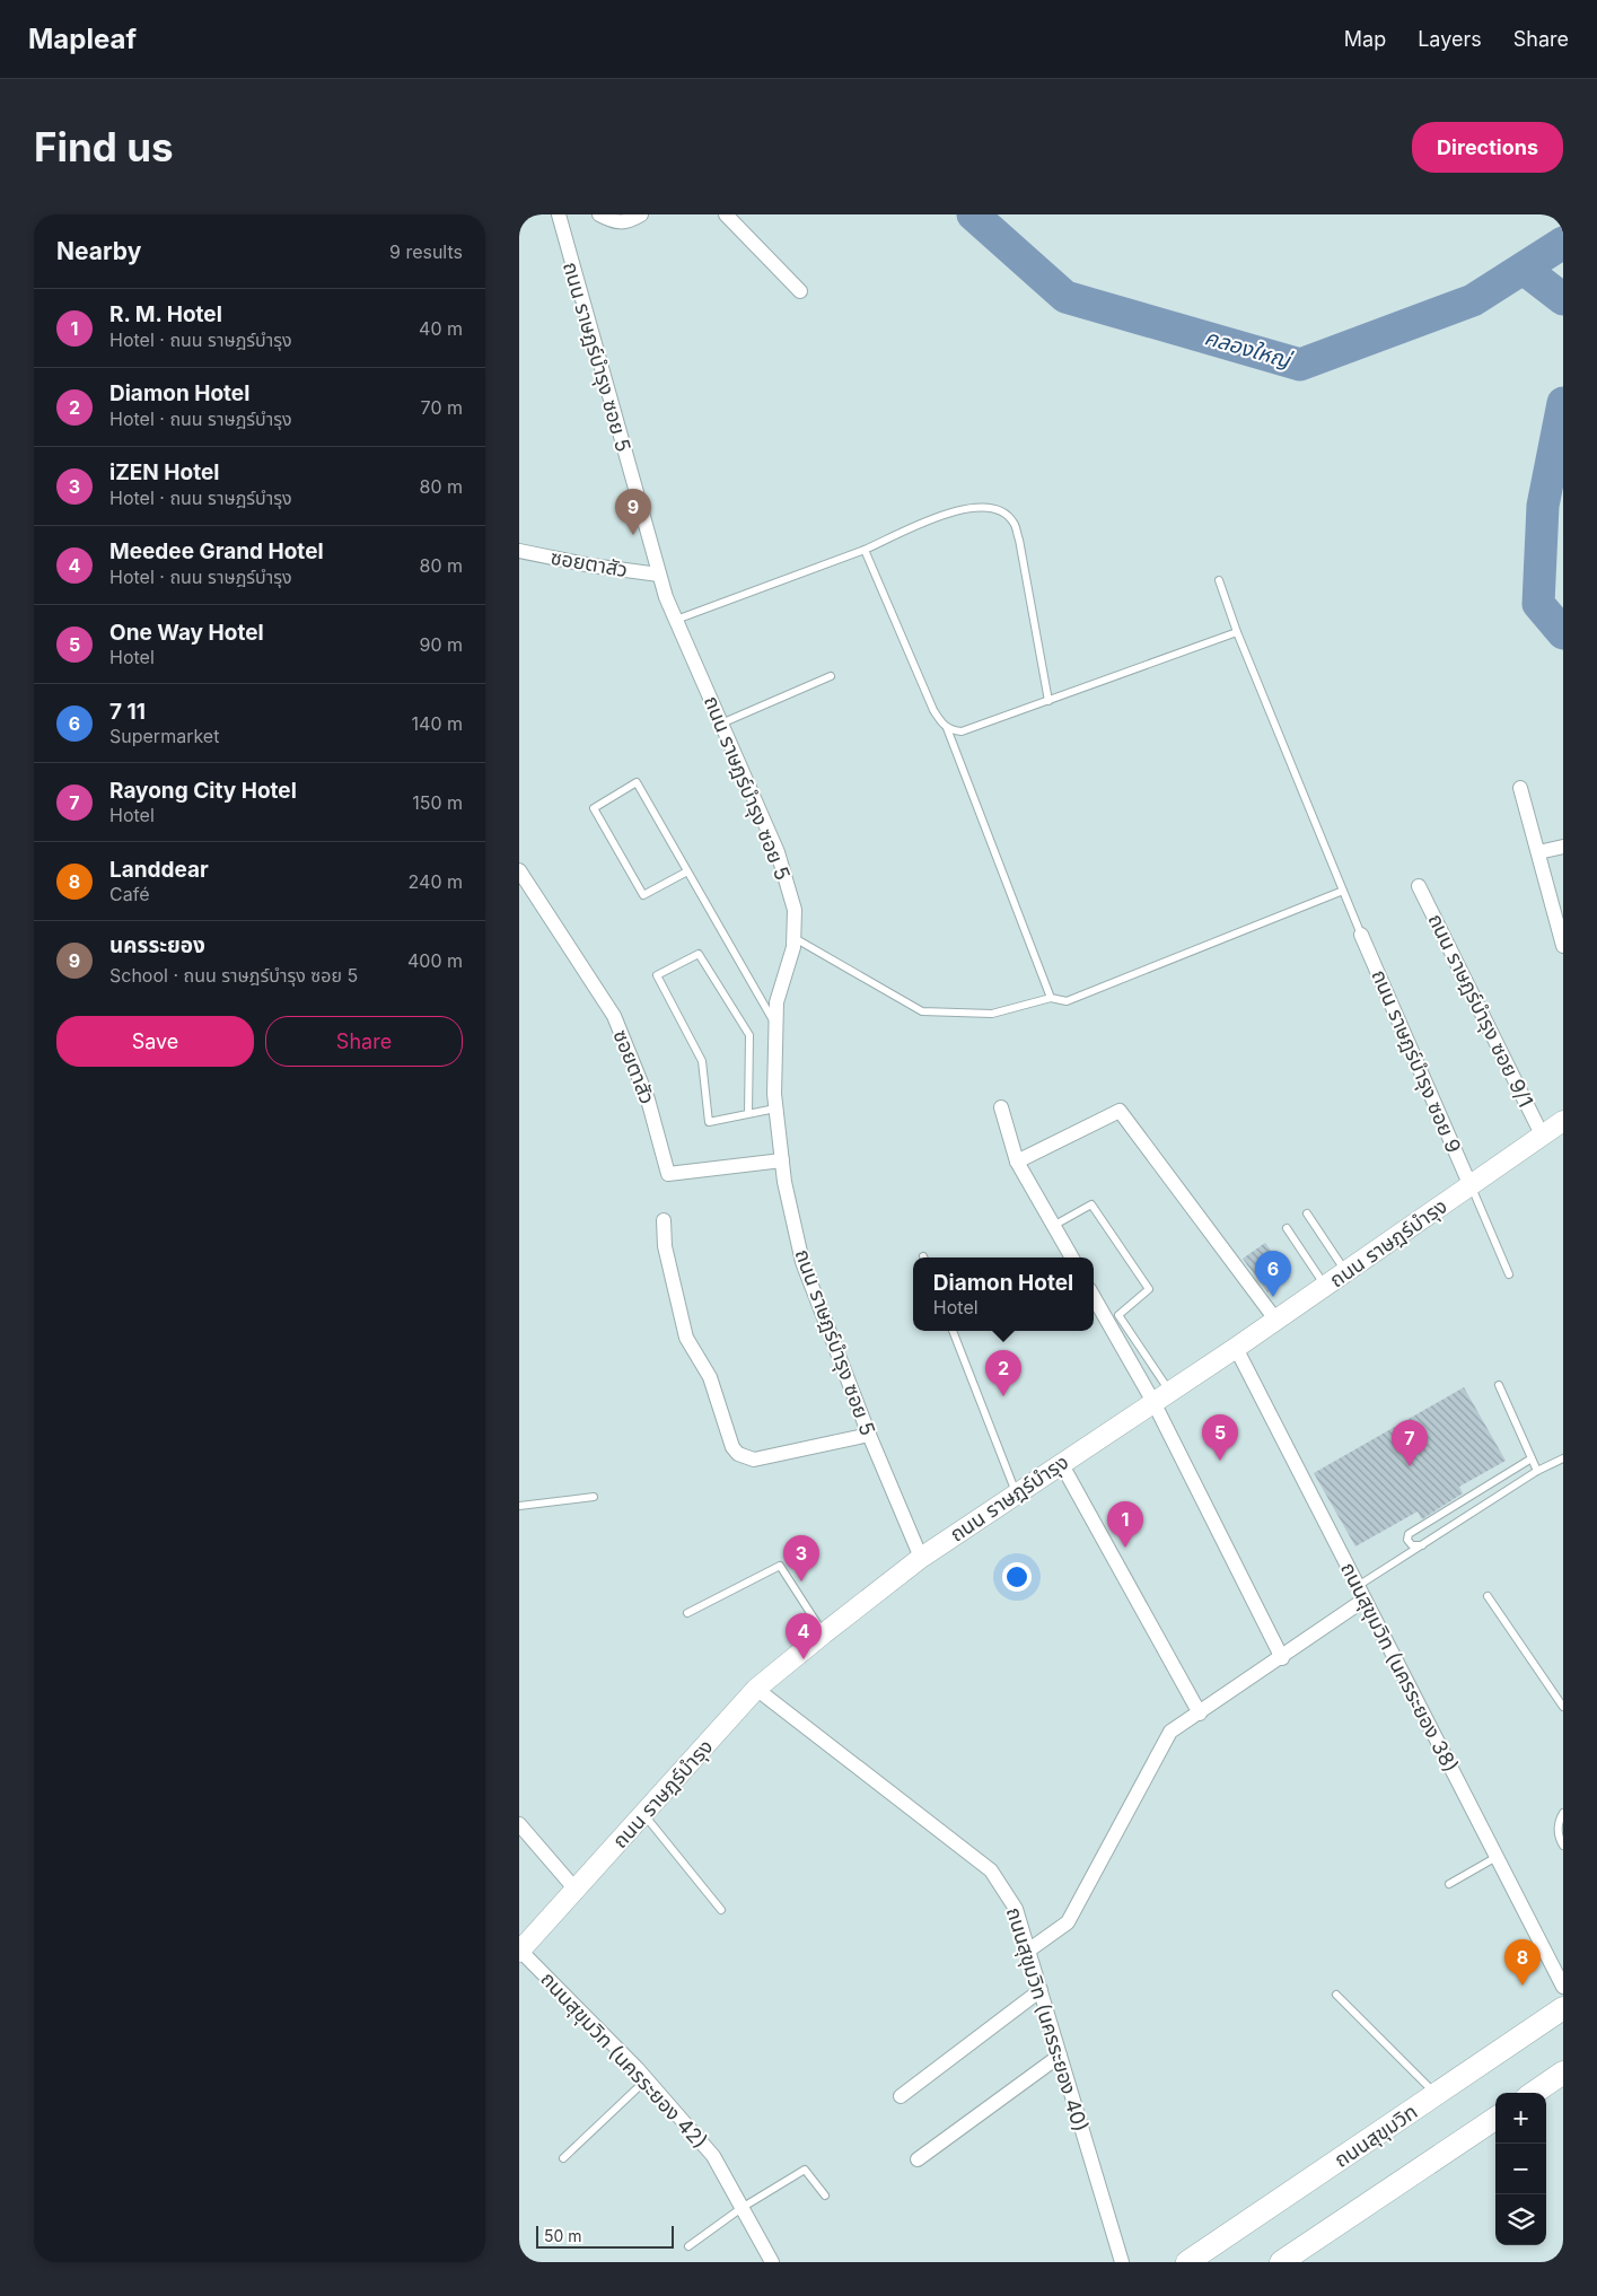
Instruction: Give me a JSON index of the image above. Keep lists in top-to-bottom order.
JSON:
{
  "streets": {
    "main road": ["ถนนสุขุมวิท"],
    "street": [
      "ถนน ราษฎร์บำรุง ซอย 5",
      "ซอยตาสัว",
      "ถนน ราษฎร์บำรุง ซอย 9/1",
      "ถนน ราษฎร์บำรุง ซอย 9",
      "ถนน ราษฎร์บำรุง",
      "ถนนสุขุมวิท (นครระยอง 38)",
      "ถนนสุขุมวิท (นครระยอง 40)",
      "ถนนสุขุมวิท (นครระยอง 42)"
    ]
  },
  "crossings": [
    ["ถนน ราษฎร์บำรุง ซอย 5", "ซอยตาสัว"],
    ["ถนน ราษฎร์บำรุง ซอย 5", "ถนน ราษฎร์บำรุง"],
    ["ถนน ราษฎร์บำรุง ซอย 9/1", "ถนน ราษฎร์บำรุง"],
    ["ถนน ราษฎร์บำรุง ซอย 9", "ถนน ราษฎร์บำรุง"],
    ["ถนน ราษฎร์บำรุง", "ถนนสุขุมวิท (นครระยอง 38)"],
    ["ถนน ราษฎร์บำรุง", "ถนนสุขุมวิท (นครระยอง 40)"],
    ["ถนน ราษฎร์บำรุง", "ถนนสุขุมวิท (นครระยอง 42)"]
  ],
  "water": ["คลองใหญ่"],
  "scale_bar": "50 m",
  "page": {
    "header": "Mapleaf",
    "nav": ["Map", "Layers", "Share"],
    "buttons": [
      "Directions",
      ["Save", "Share"]
    ],
    "title": "Find us",
    "heading": ["Nearby", "9 results"],
    "list": [
      {
        "mark": "1",
        "name": "R. M. Hotel",
        "note": "Hotel · ถนน ราษฎร์บำรุง",
        "value": "40 m"
      },
      {
        "mark": "2",
        "name": "Diamon Hotel",
        "note": "Hotel · ถนน ราษฎร์บำรุง",
        "value": "70 m"
      },
      {
        "mark": "3",
        "name": "iZEN Hotel",
        "note": "Hotel · ถนน ราษฎร์บำรุง",
        "value": "80 m"
      },
      {
        "mark": "4",
        "name": "Meedee Grand Hotel",
        "note": "Hotel · ถนน ราษฎร์บำรุง",
        "value": "80 m"
      },
      {
        "mark": "5",
        "name": "One Way Hotel",
        "note": "Hotel",
        "value": "90 m"
      },
      {
        "mark": "6",
        "name": "7 11",
        "note": "Supermarket",
        "value": "140 m"
      },
      {
        "mark": "7",
        "name": "Rayong City Hotel",
        "note": "Hotel",
        "value": "150 m"
      },
      {
        "mark": "8",
        "name": "Landdear",
        "note": "Café",
        "value": "240 m"
      },
      {
        "mark": "9",
        "name": "นครระยอง",
        "note": "School · ถนน ราษฎร์บำรุง ซอย 5",
        "value": "400 m"
      }
    ],
    "pins": [
      "9",
      "6",
      "2",
      "5",
      "7",
      "1",
      "3",
      "4",
      "8"
    ],
    "popup": ["Diamon Hotel", "Hotel"],
    "map_buttons": ["+", "−"],
    "scale": "50 m"
  }
}
